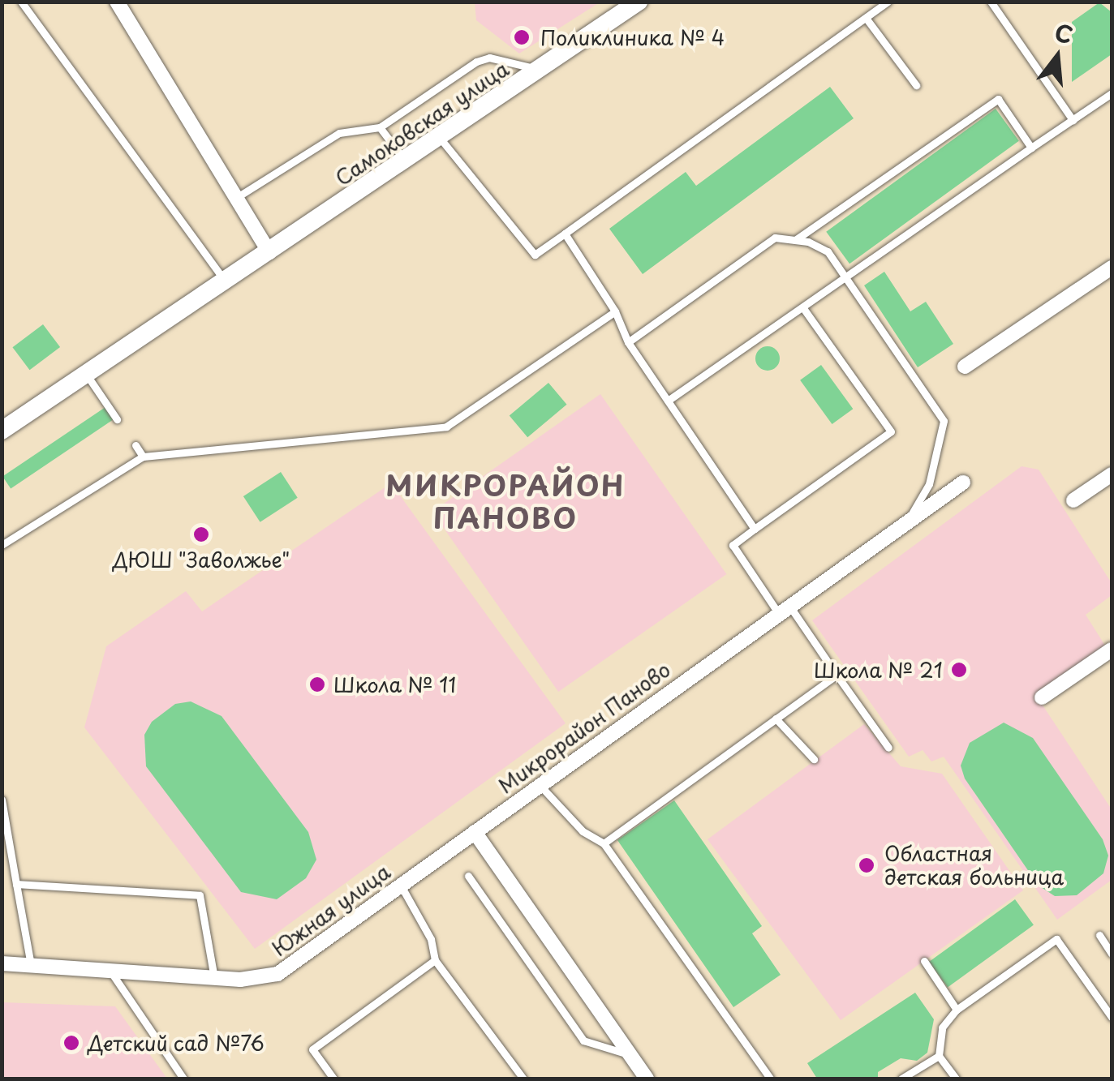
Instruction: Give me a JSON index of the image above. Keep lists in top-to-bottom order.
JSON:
{
  "streets": {
    "street": ["Самоковская улица", "Микрорайон Паново", "Южная улица"]
  },
  "crossings": [
    ["Микрорайон Паново", "Южная улица"]
  ],
  "districts": ["МИКРОРАЙОН ПАНОВО"],
  "places": [
    "Поликлиника № 4",
    "ДЮШ \"Заволжье\"",
    "Школа № 21",
    "Школа № 11",
    "Областная детская больница",
    "Детский сад №76"
  ],
  "north": "top"
}
